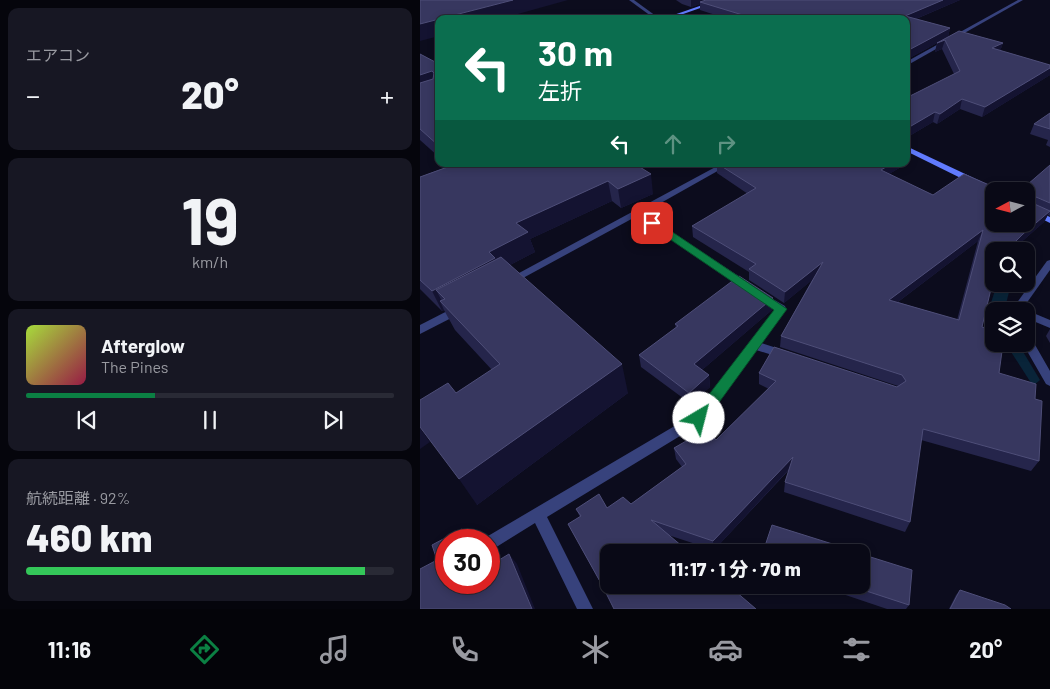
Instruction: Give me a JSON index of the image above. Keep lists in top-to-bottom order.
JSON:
{
  "north": "left",
  "page": {
    "tile": [
      "エアコン",
      ["19", "km/h"],
      ["航続距離 · 92%", "460 km"]
    ],
    "turn": ["30 m", "左折"],
    "heat": ["−", "20°", "+"],
    "song": ["Afterglow", "The Pines"],
    "limit": "30",
    "trip": "11:17 · 1 分 · 70 m",
    "tabs": ["11:16", "20°"]
  }
}
